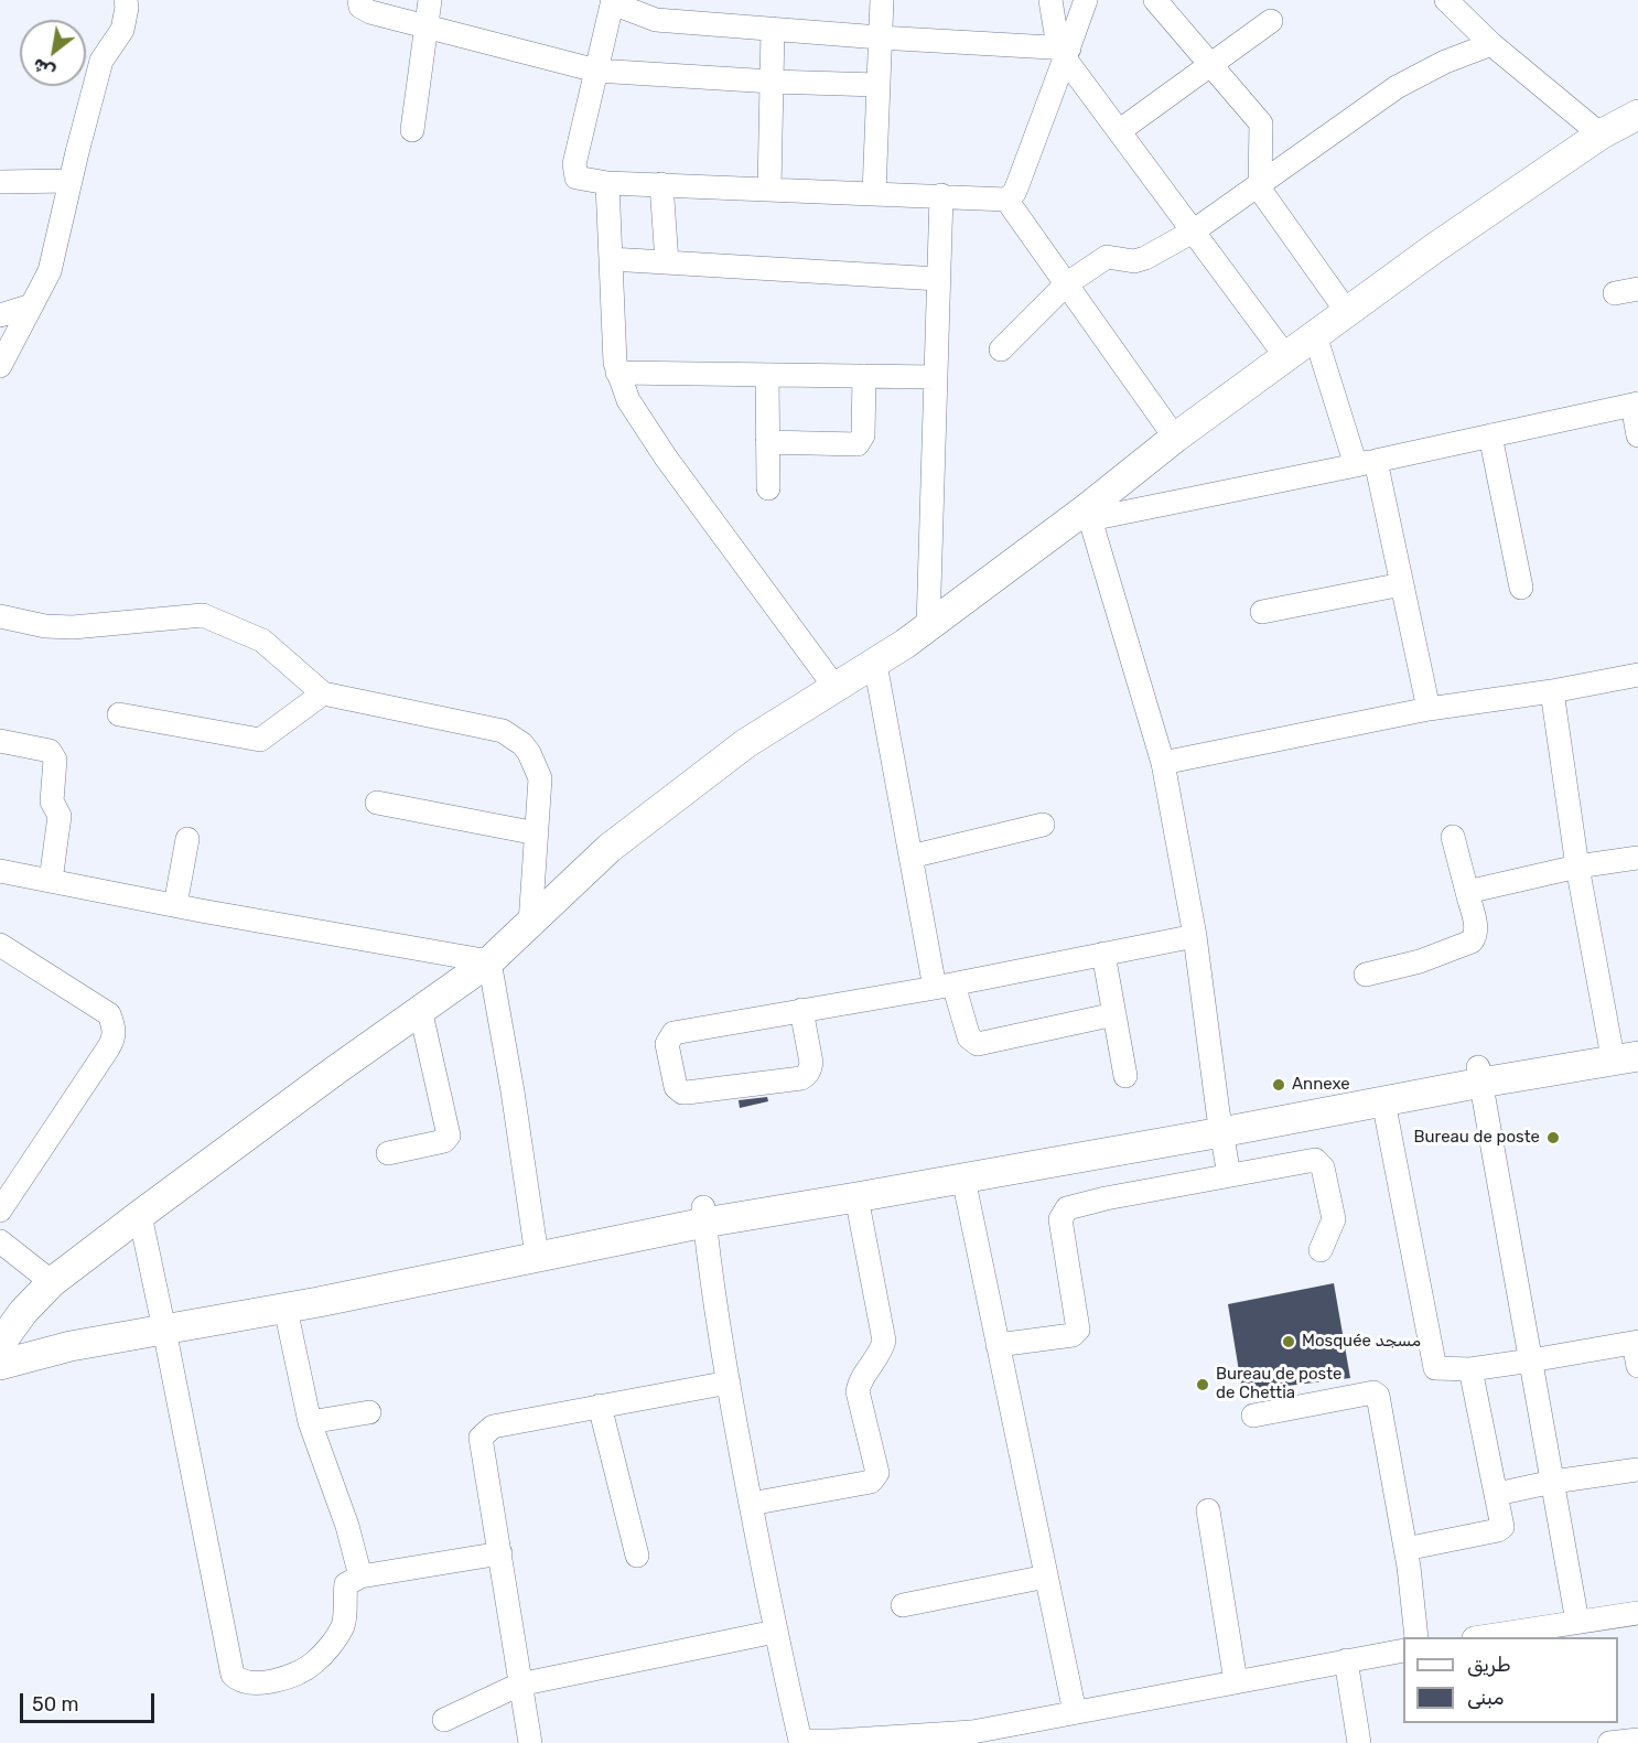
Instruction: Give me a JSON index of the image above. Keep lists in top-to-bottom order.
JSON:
{
  "places": [
    "Annexe",
    "Bureau de poste",
    "Mosquée مسجد",
    "Bureau de poste de Chettia"
  ],
  "legend": ["طريق", "مبنى"],
  "scale_bar": "50 m",
  "north": "bottom left"
}
